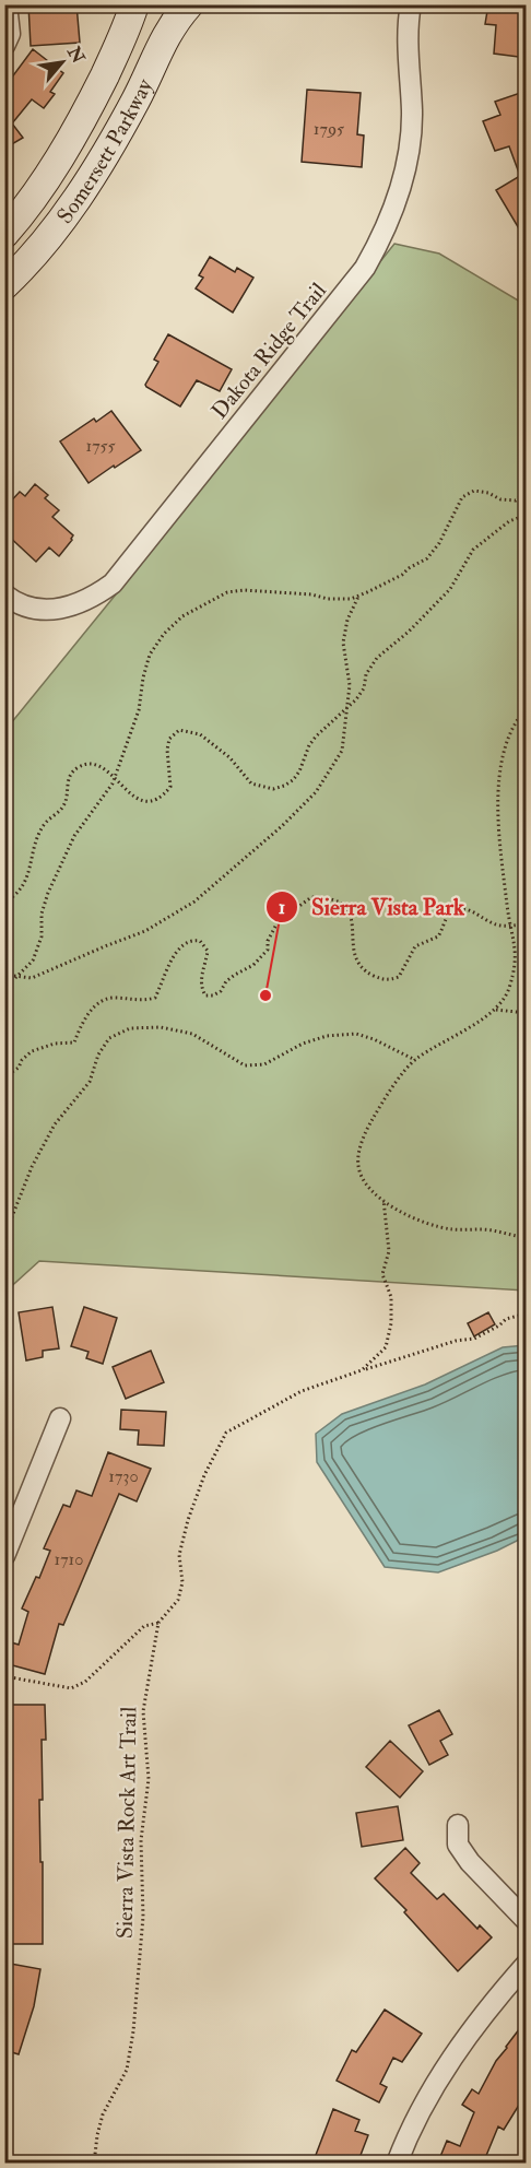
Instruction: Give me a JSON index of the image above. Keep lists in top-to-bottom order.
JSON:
{
  "streets": {
    "main road": ["Somersett Parkway"],
    "street": ["Dakota Ridge Trail"],
    "path": ["Sierra Vista Rock Art Trail"]
  },
  "places": ["Sierra Vista Park"],
  "house_numbers": [
    "1795",
    "1755",
    "1730",
    "1710"
  ],
  "north": "top right"
}
